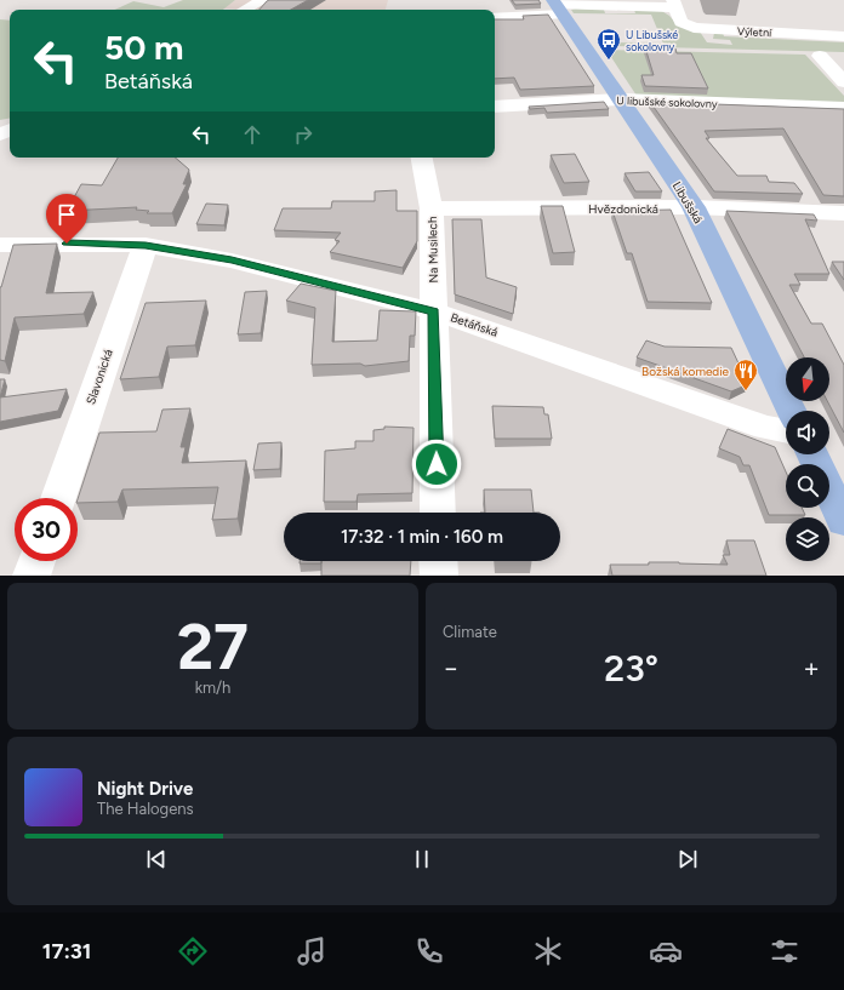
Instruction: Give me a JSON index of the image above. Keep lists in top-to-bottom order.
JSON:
{
  "streets": {
    "main road": ["Libušská"],
    "street": [
      "Výletní",
      "U libušské sokolovny",
      "Hvězdonická",
      "Na Musilech",
      "Betáňská",
      "Slavonická"
    ]
  },
  "crossings": [
    ["Výletní", "Libušská"],
    ["U libušské sokolovny", "Libušská"],
    ["Libušská", "Hvězdonická"],
    ["Hvězdonická", "Na Musilech"],
    ["Na Musilech", "Betáňská"],
    ["Betáňská", "Slavonická"]
  ],
  "places": {
    "bus stop": ["U Libušské sokolovny"],
    "restaurant": ["Božská komedie"]
  },
  "north": "bottom",
  "page": {
    "turn": ["50 m", "Betáňská"],
    "limit": "30",
    "trip": "17:32 · 1 min · 160 m",
    "tile": [
      ["27", "km/h"],
      "Climate"
    ],
    "heat": ["−", "23°", "+"],
    "song": ["Night Drive", "The Halogens"],
    "tabs": "17:31"
  }
}
